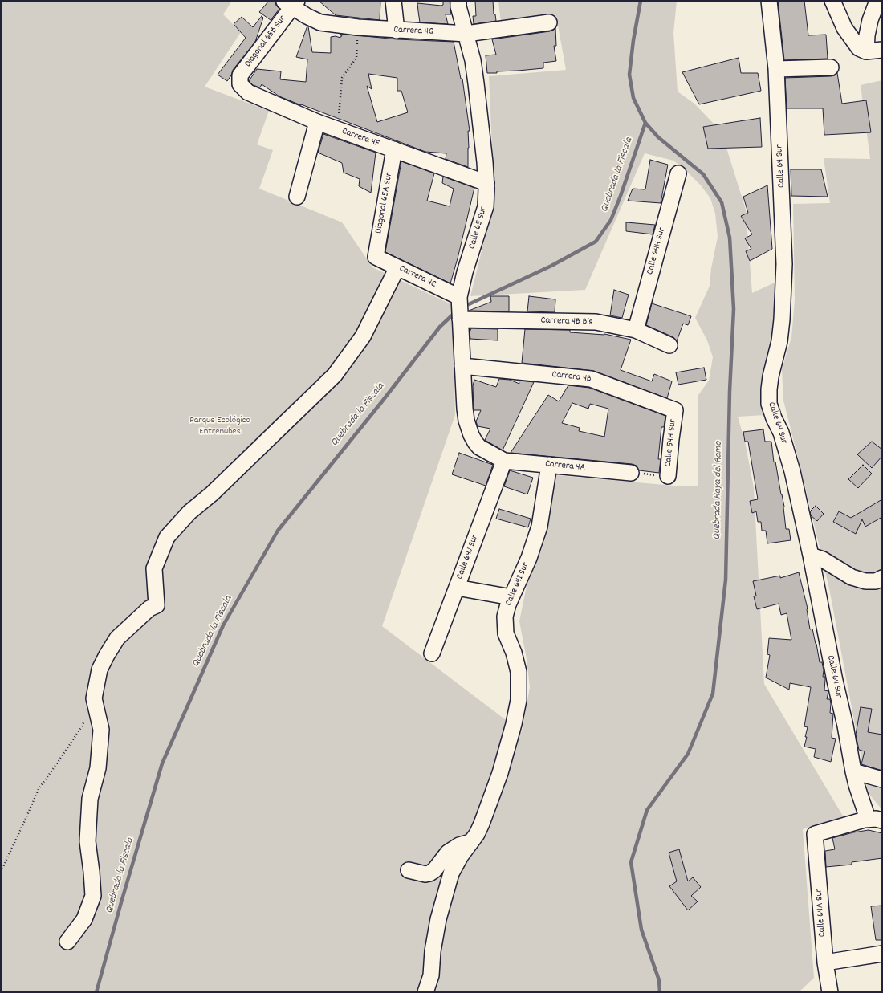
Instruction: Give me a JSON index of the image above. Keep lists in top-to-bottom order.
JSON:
{
  "streets": {
    "street": [
      "Carrera 4G",
      "Diagonal 65B Sur",
      "Carrera 4F",
      "Calle 64 Sur",
      "Diagonal 65A Sur",
      "Calle 65 Sur",
      "Calle 64H Sur",
      "Carrera 4C",
      "Carrera 4B Bis",
      "Carrera 4B",
      "Calle 54H Sur",
      "Carrera 4A",
      "Calle 64J Sur",
      "Calle 64I Sur",
      "Calle 64A Sur"
    ]
  },
  "crossings": [
    ["Carrera 4G", "Diagonal 65B Sur"],
    ["Carrera 4G", "Calle 65 Sur"],
    ["Diagonal 65B Sur", "Carrera 4F"],
    ["Carrera 4F", "Diagonal 65A Sur"],
    ["Carrera 4F", "Calle 65 Sur"],
    ["Calle 64 Sur", "Calle 64A Sur"],
    ["Diagonal 65A Sur", "Carrera 4C"],
    ["Calle 65 Sur", "Carrera 4C"],
    ["Calle 65 Sur", "Carrera 4B Bis"],
    ["Calle 65 Sur", "Carrera 4B"],
    ["Calle 65 Sur", "Carrera 4A"],
    ["Calle 64H Sur", "Carrera 4B Bis"],
    ["Carrera 4B", "Calle 54H Sur"],
    ["Carrera 4A", "Calle 64J Sur"],
    ["Carrera 4A", "Calle 64I Sur"]
  ],
  "water": ["Quebrada la Fiscala", "Quebrada Haya del Ramo"],
  "parks": ["Parque Ecológico Entrenubes"]
}
